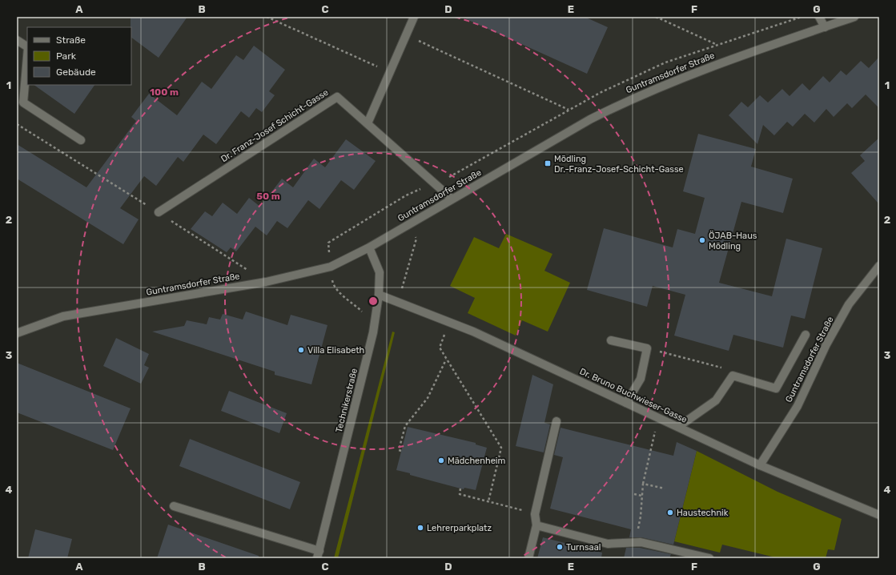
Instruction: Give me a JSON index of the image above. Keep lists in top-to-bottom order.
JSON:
{
  "streets": {
    "street": [
      "Guntramsdorfer Straße",
      "Dr. Franz-Josef Schicht-Gasse",
      "Dr. Bruno Buchwieser-Gasse",
      "Technikerstraße"
    ]
  },
  "crossings": [
    ["Guntramsdorfer Straße", "Dr. Franz-Josef Schicht-Gasse"],
    ["Guntramsdorfer Straße", "Dr. Bruno Buchwieser-Gasse"],
    ["Guntramsdorfer Straße", "Technikerstraße"],
    ["Dr. Bruno Buchwieser-Gasse", "Technikerstraße"]
  ],
  "places": {
    "transit": ["Mödling Dr.-Franz-Josef-Schicht-Gasse"],
    "other": [
      "ÖJAB-Haus Mödling",
      "Villa Elisabeth",
      "Mädchenheim",
      "Haustechnik",
      "Lehrerparkplatz",
      "Turnsaal"
    ]
  },
  "legend": ["Straße", "Park", "Gebäude"],
  "grid": {
    "columns": [
      "A",
      "B",
      "C",
      "D",
      "E",
      "F",
      "G"
    ],
    "rows": [
      "1",
      "2",
      "3",
      "4"
    ]
  },
  "rings": ["100 m", "50 m"]
}
